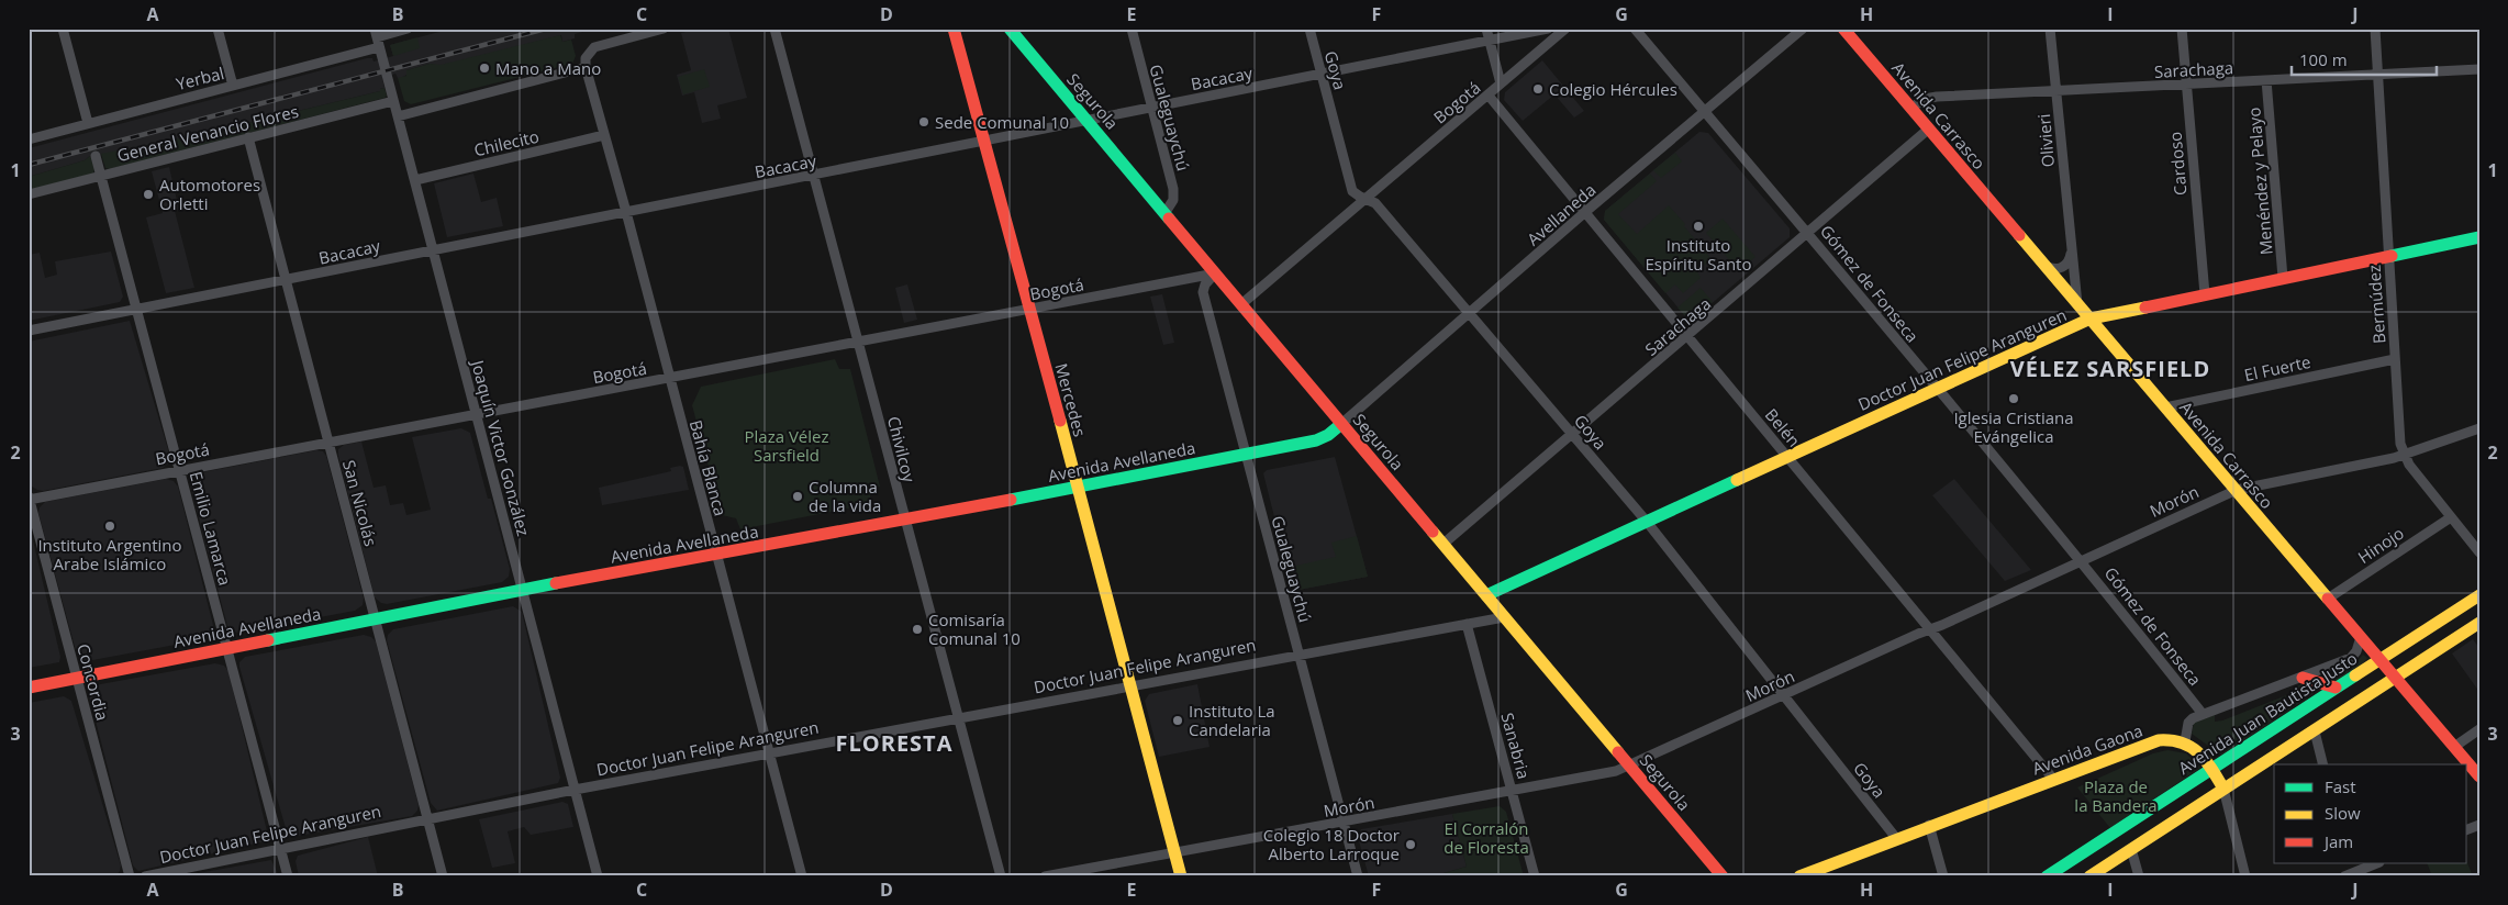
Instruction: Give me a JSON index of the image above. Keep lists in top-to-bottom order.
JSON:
{
  "streets": {
    "main road": [
      "Segurola",
      "Avenida Carrasco",
      "Doctor Juan Felipe Aranguren",
      "Mercedes",
      "Avenida Avellaneda",
      "Avenida Juan Bautista Justo",
      "Avenida Gaona"
    ],
    "street": [
      "Sarachaga",
      "Goya",
      "Yerbal",
      "Bacacay",
      "Bogotá",
      "Gualeguaychú",
      "General Venancio Flores",
      "Olivieri",
      "Chilecito",
      "Cardoso",
      "Menéndez y Pelayo",
      "Avellaneda",
      "Gómez de Fonseca",
      "Bermúdez",
      "El Fuerte",
      "Belén",
      "Joaquín Victor González",
      "Chivilcoy",
      "Bahía Blanca",
      "Morón",
      "San Nicolás",
      "Emilio Lamarca",
      "Hinojo",
      "Concordia",
      "Sanabria"
    ]
  },
  "crossings": [
    ["Sarachaga", "Goya"],
    ["Sarachaga", "Segurola"],
    ["Sarachaga", "Avenida Carrasco"],
    ["Sarachaga", "Olivieri"],
    ["Sarachaga", "Cardoso"],
    ["Sarachaga", "Menéndez y Pelayo"],
    ["Sarachaga", "Gómez de Fonseca"],
    ["Sarachaga", "Bermúdez"],
    ["Sarachaga", "Belén"],
    ["Goya", "Bacacay"],
    ["Goya", "Bogotá"],
    ["Goya", "Avellaneda"],
    ["Goya", "Doctor Juan Felipe Aranguren"],
    ["Goya", "Morón"],
    ["Goya", "Avenida Gaona"],
    ["Yerbal", "Joaquín Victor González"],
    ["Bacacay", "Segurola"],
    ["Bacacay", "Gualeguaychú"],
    ["Bacacay", "Mercedes"],
    ["Bacacay", "Joaquín Victor González"],
    ["Bacacay", "Chivilcoy"],
    ["Bacacay", "Bahía Blanca"],
    ["Bacacay", "San Nicolás"],
    ["Bacacay", "Emilio Lamarca"],
    ["Segurola", "Bogotá"],
    ["Segurola", "Gualeguaychú"],
    ["Segurola", "Avellaneda"],
    ["Segurola", "Doctor Juan Felipe Aranguren"],
    ["Segurola", "Avenida Avellaneda"],
    ["Segurola", "Morón"],
    ["Bogotá", "Gualeguaychú"],
    ["Bogotá", "Mercedes"],
    ["Bogotá", "Belén"],
    ["Bogotá", "Joaquín Victor González"],
    ["Bogotá", "Chivilcoy"],
    ["Bogotá", "Bahía Blanca"],
    ["Bogotá", "San Nicolás"],
    ["Bogotá", "Emilio Lamarca"],
    ["Bogotá", "Concordia"],
    ["Avenida Carrasco", "Olivieri"],
    ["Avenida Carrasco", "Doctor Juan Felipe Aranguren"],
    ["Avenida Carrasco", "El Fuerte"],
    ["Avenida Carrasco", "Morón"],
    ["Avenida Carrasco", "Hinojo"],
    ["Avenida Carrasco", "Avenida Juan Bautista Justo"],
    ["Gualeguaychú", "Doctor Juan Felipe Aranguren"],
    ["Gualeguaychú", "Avenida Avellaneda"],
    ["Gualeguaychú", "Morón"],
    ["General Venancio Flores", "Joaquín Victor González"],
    ["General Venancio Flores", "San Nicolás"],
    ["General Venancio Flores", "Emilio Lamarca"],
    ["Chilecito", "Joaquín Victor González"],
    ["Chilecito", "Bahía Blanca"],
    ["Cardoso", "Doctor Juan Felipe Aranguren"],
    ["Menéndez y Pelayo", "Doctor Juan Felipe Aranguren"],
    ["Avellaneda", "Gómez de Fonseca"],
    ["Avellaneda", "Belén"],
    ["Avellaneda", "Avenida Avellaneda"],
    ["Gómez de Fonseca", "Doctor Juan Felipe Aranguren"],
    ["Gómez de Fonseca", "Morón"],
    ["Bermúdez", "Doctor Juan Felipe Aranguren"],
    ["Bermúdez", "El Fuerte"],
    ["Bermúdez", "Morón"],
    ["Bermúdez", "Hinojo"],
    ["Doctor Juan Felipe Aranguren", "Mercedes"],
    ["Doctor Juan Felipe Aranguren", "Belén"],
    ["Doctor Juan Felipe Aranguren", "Joaquín Victor González"],
    ["Doctor Juan Felipe Aranguren", "Chivilcoy"],
    ["Doctor Juan Felipe Aranguren", "Bahía Blanca"],
    ["Doctor Juan Felipe Aranguren", "San Nicolás"],
    ["Doctor Juan Felipe Aranguren", "Emilio Lamarca"],
    ["Doctor Juan Felipe Aranguren", "Sanabria"],
    ["Mercedes", "Avenida Avellaneda"],
    ["Mercedes", "Morón"],
    ["Belén", "Morón"],
    ["Belén", "Avenida Gaona"],
    ["Joaquín Victor González", "Avenida Avellaneda"],
    ["Chivilcoy", "Avenida Avellaneda"],
    ["Avenida Avellaneda", "Bahía Blanca"],
    ["Avenida Avellaneda", "San Nicolás"],
    ["Avenida Avellaneda", "Emilio Lamarca"],
    ["Avenida Avellaneda", "Concordia"],
    ["Morón", "Sanabria"]
  ],
  "districts": ["VÉLEZ SARSFIELD", "FLORESTA"],
  "parks": ["Plaza Vélez Sarsfield", "Plaza de la Bandera", "El Corralón de Floresta"],
  "places": [
    "Mano a Mano",
    "Colegio Hércules",
    "Sede Comunal 10",
    "Automotores Orletti",
    "Instituto Espíritu Santo",
    "Iglesia Cristiana Evángelica",
    "Columna de la vida",
    "Instituto Argentino Arabe Islámico",
    "Comisaría Comunal 10",
    "Instituto La Candelaria",
    "Colegio 18 Doctor Alberto Larroque"
  ],
  "legend": ["Fast", "Slow", "Jam"],
  "scale_bar": "100 m",
  "grid": {
    "columns": [
      "A",
      "B",
      "C",
      "D",
      "E",
      "F",
      "G",
      "H",
      "I",
      "J"
    ],
    "rows": ["1", "2", "3"]
  }
}
